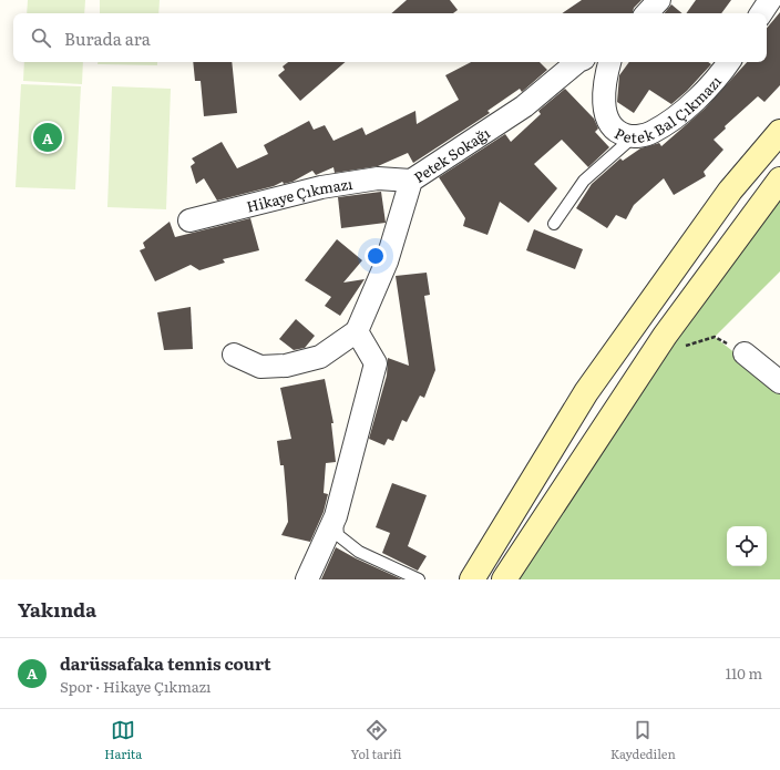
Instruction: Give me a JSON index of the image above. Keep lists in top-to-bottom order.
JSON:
{
  "streets": {
    "street": ["Petek Bal Çıkmazı", "Petek Sokağı", "Hikaye Çıkmazı"]
  },
  "crossings": [
    ["Petek Sokağı", "Hikaye Çıkmazı"]
  ],
  "page": {
    "search": "Burada ara",
    "pins": "A",
    "heading": "Yakında",
    "list": [
      {
        "mark": "A",
        "name": "darüssafaka tennis court",
        "note": "Spor · Hikaye Çıkmazı",
        "value": "110 m"
      }
    ],
    "nav": ["Harita", "Yol tarifi", "Kaydedilen"]
  }
}
